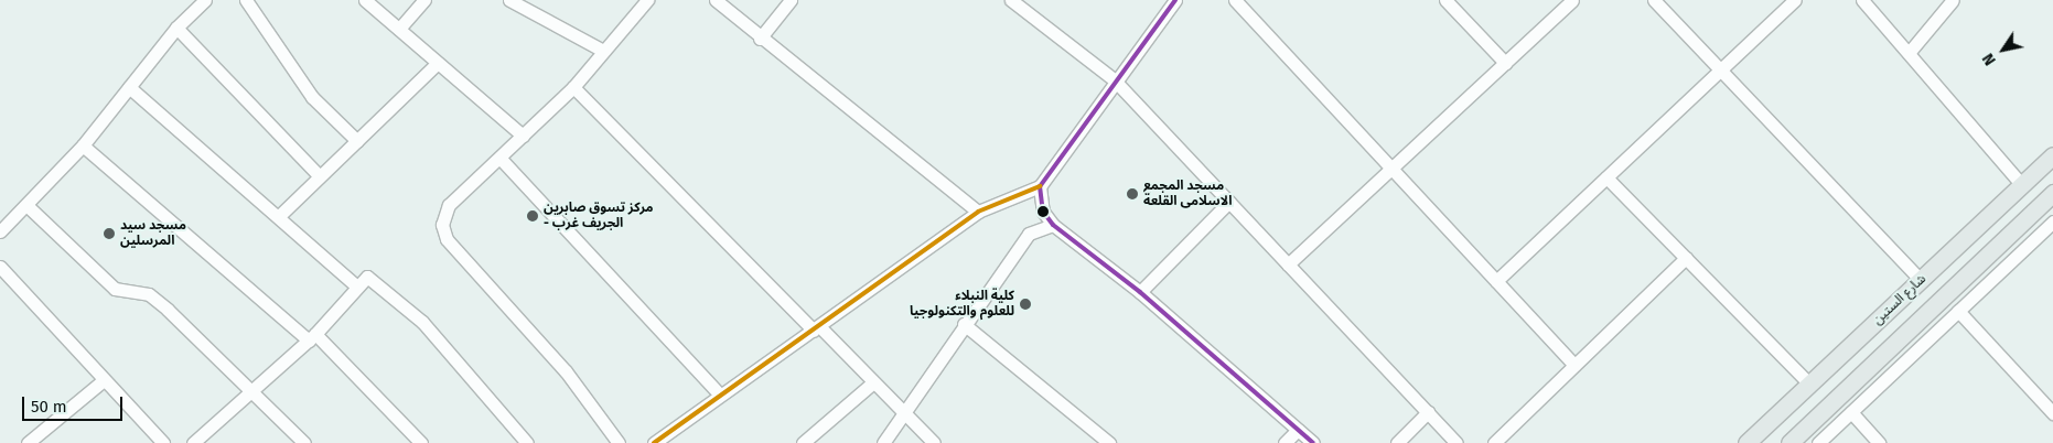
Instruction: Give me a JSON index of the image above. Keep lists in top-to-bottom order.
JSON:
{
  "streets": {
    "main road": ["شارع الستين"]
  },
  "places": [
    "مسجد المجمع الاسلامى القلعة",
    "مركز تسوق صابرين - الجريف غرب",
    "مسجد سيد المرسلين",
    "كلية النبلاء للعلوم والتكنولوجيا"
  ],
  "scale_bar": "50 m",
  "north": "bottom left"
}
